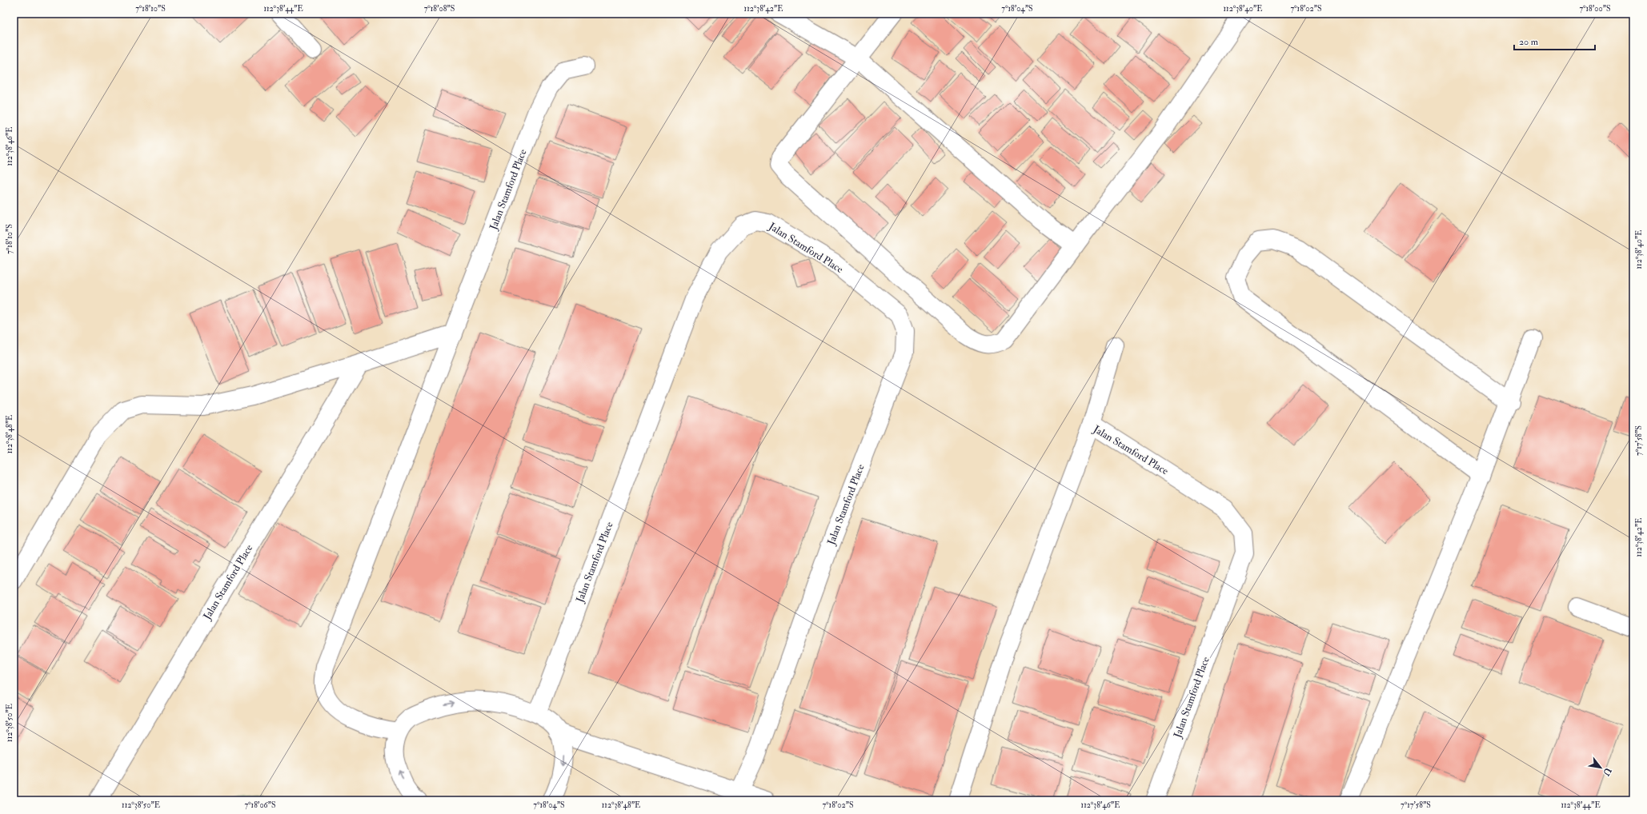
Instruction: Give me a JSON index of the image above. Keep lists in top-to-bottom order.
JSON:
{
  "streets": {
    "street": ["Jalan Stamford Place"]
  },
  "scale_bar": "20 m",
  "north": "bottom right",
  "coordinates": [
    "7°18'10\"S",
    "112°38'44\"E",
    "7°18'08\"S",
    "112°38'42\"E",
    "7°18'04\"S",
    "112°38'40\"E",
    "7°18'02\"S",
    "7°18'00\"S",
    "112°38'46\"E",
    "112°38'48\"E",
    "7°17'58\"S",
    "112°38'50\"E",
    "7°18'06\"S"
  ]
}
